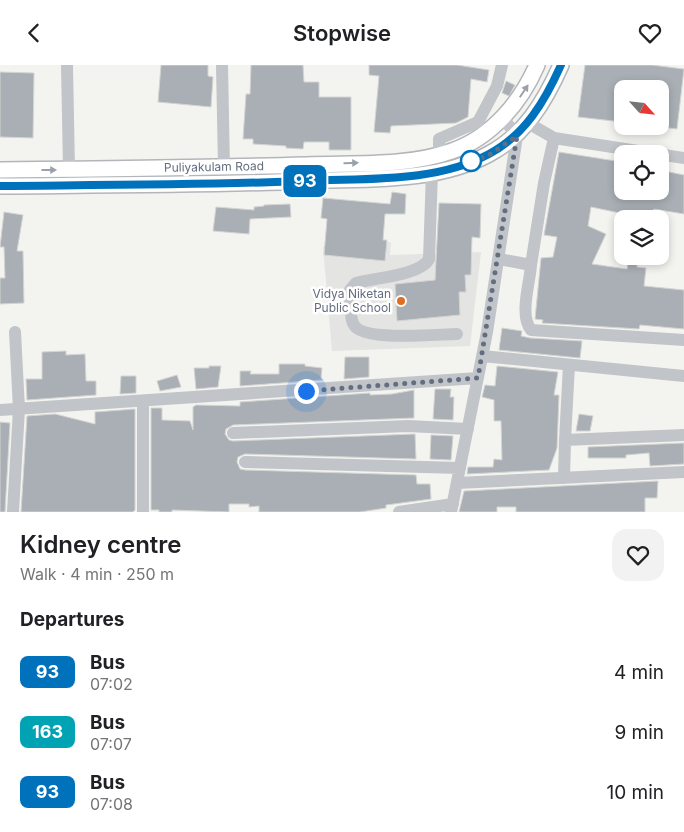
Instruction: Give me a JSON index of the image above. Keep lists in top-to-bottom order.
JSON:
{
  "streets": {
    "main road": ["Puliyakulam Road"]
  },
  "places": ["Vidya Niketan Public School"],
  "lines": ["bus line 93"],
  "north": "bottom right",
  "page": {
    "header": "Stopwise",
    "on_map": "93",
    "heading": [
      ["Kidney centre", "Walk · 4 min · 250 m"],
      "Departures"
    ],
    "list": [
      {
        "mark": "93",
        "name": "Bus",
        "note": "07:02",
        "value": "4 min"
      },
      {
        "mark": "163",
        "name": "Bus",
        "note": "07:07",
        "value": "9 min"
      },
      {
        "mark": "93",
        "name": "Bus",
        "note": "07:08",
        "value": "10 min"
      }
    ]
  }
}
